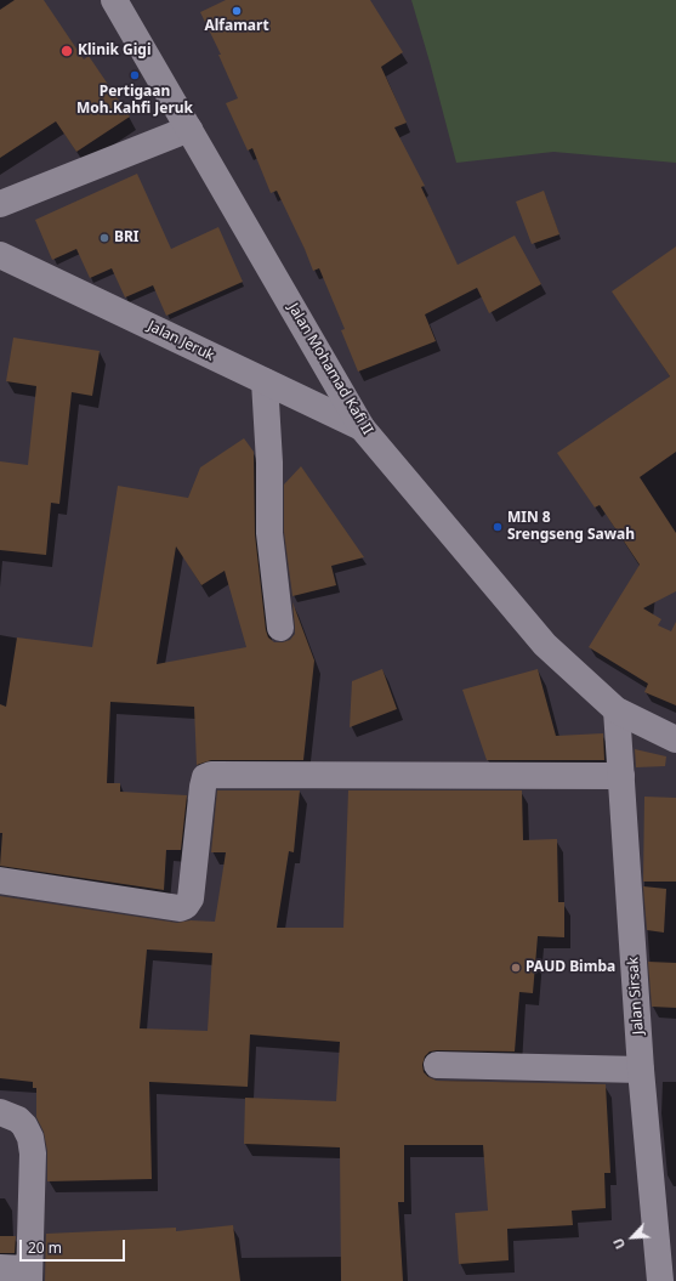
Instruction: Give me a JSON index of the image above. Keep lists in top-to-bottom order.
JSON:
{
  "streets": {
    "street": ["Jalan Jeruk", "Jalan Mohamad Kafi II", "Jalan Sirsak"]
  },
  "crossings": [
    ["Jalan Jeruk", "Jalan Mohamad Kafi II"],
    ["Jalan Mohamad Kafi II", "Jalan Sirsak"]
  ],
  "places": [
    "Alfamart",
    "Klinik Gigi",
    "Pertigaan Moh.Kahfi Jeruk",
    "BRI",
    "MIN 8 Srengseng Sawah",
    "PAUD Bimba"
  ],
  "scale_bar": "20 m",
  "north": "bottom left"
}
